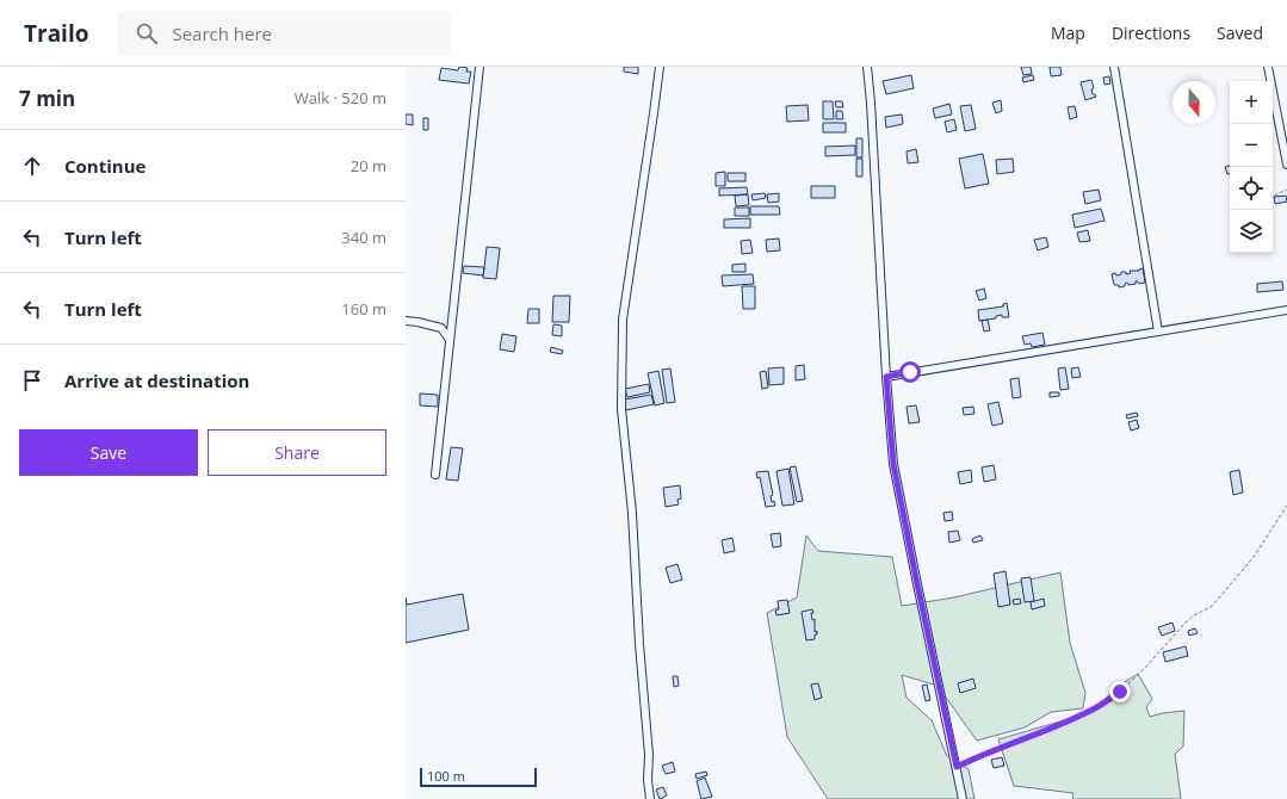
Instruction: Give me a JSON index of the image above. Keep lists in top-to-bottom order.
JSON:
{
  "scale_bar": "100 m",
  "north": "bottom",
  "page": {
    "header": "Trailo",
    "search": "Search here",
    "nav": ["Map", "Directions", "Saved"],
    "heading": ["7 min", "Walk · 520 m"],
    "map_buttons": ["+", "−"],
    "list": [
      ["Continue", "20 m"],
      ["Turn left", "340 m"],
      ["Turn left", "160 m"],
      "Arrive at destination"
    ],
    "buttons": ["Save", "Share"],
    "scale": "100 m"
  }
}
